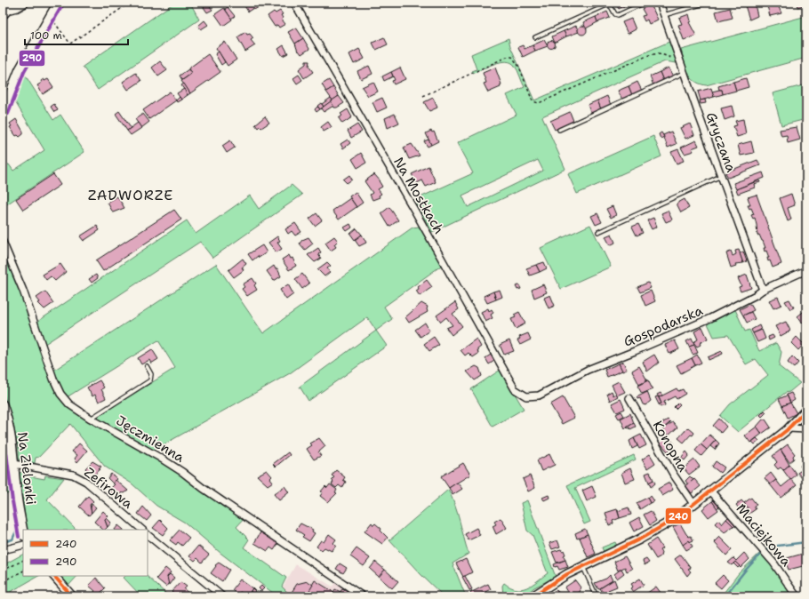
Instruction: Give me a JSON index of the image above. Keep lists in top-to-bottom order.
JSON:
{
  "streets": {
    "street": [
      "Gryczana",
      "Na Mostkach",
      "Gospodarska",
      "Jęczmienna",
      "Konopna",
      "Na Zielonki",
      "Zefirowa",
      "Maciejkowa"
    ]
  },
  "crossings": [
    ["Gryczana", "Gospodarska"],
    ["Na Mostkach", "Gospodarska"],
    ["Na Zielonki", "Zefirowa"]
  ],
  "districts": ["ZADWORZE"],
  "lines": ["transit line 290", "transit line 240"],
  "legend": ["240", "290"],
  "scale_bar": "100 m"
}
